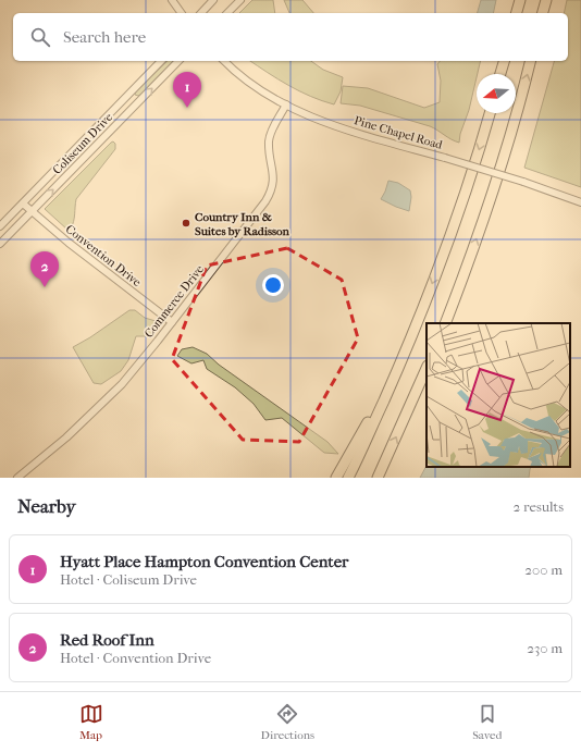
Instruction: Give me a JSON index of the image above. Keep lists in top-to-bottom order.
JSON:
{
  "streets": {
    "street": [
      "Pine Chapel Road",
      "Coliseum Drive",
      "Convention Drive",
      "Commerce Drive"
    ]
  },
  "crossings": [
    ["Pine Chapel Road", "Commerce Drive"],
    ["Coliseum Drive", "Convention Drive"],
    ["Convention Drive", "Commerce Drive"]
  ],
  "places": ["Country Inn & Suites by Radisson"],
  "north": "left",
  "page": {
    "search": "Search here",
    "pins": ["1", "2"],
    "heading": ["Nearby", "2 results"],
    "list": [
      {
        "mark": "1",
        "name": "Hyatt Place Hampton Convention Center",
        "note": "Hotel · Coliseum Drive",
        "value": "200 m"
      },
      {
        "mark": "2",
        "name": "Red Roof Inn",
        "note": "Hotel · Convention Drive",
        "value": "230 m"
      }
    ],
    "nav": ["Map", "Directions", "Saved"]
  }
}
